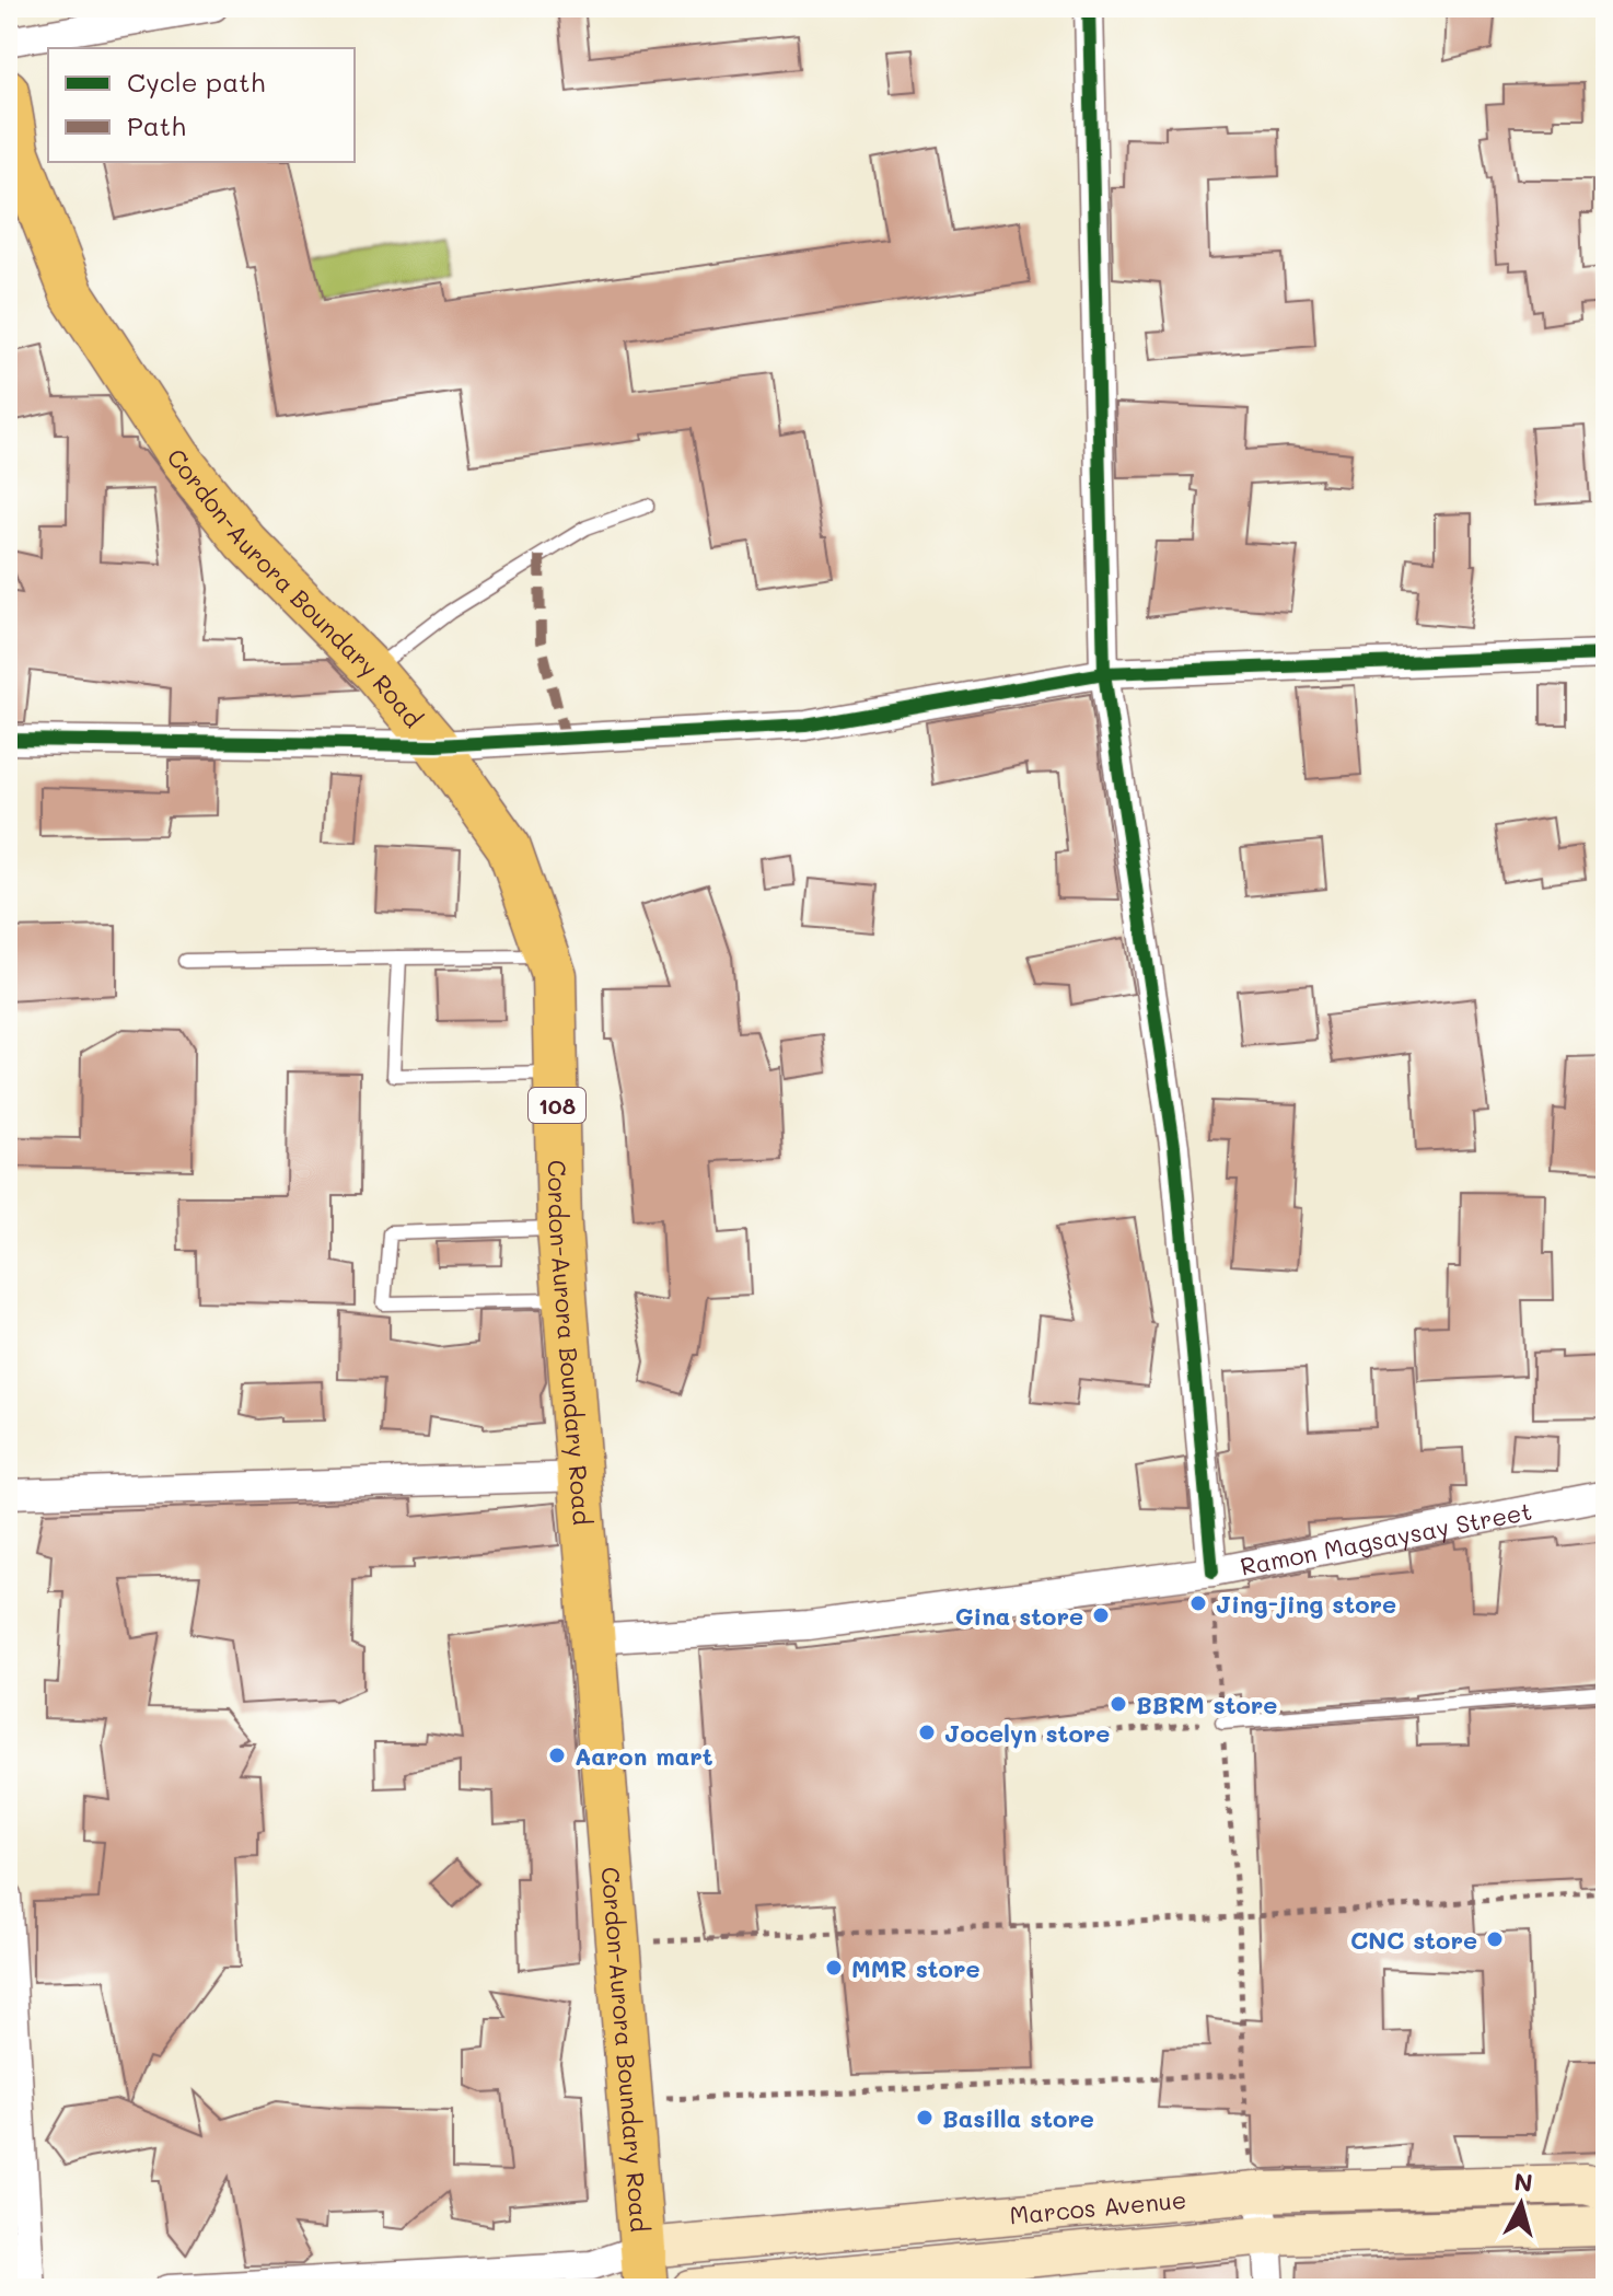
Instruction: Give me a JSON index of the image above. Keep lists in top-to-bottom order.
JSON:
{
  "streets": {
    "main road": ["Cordon-Aurora Boundary Road", "108", "Marcos Avenue"],
    "street": ["Ramon Magsaysay Street"]
  },
  "crossings": [
    ["Cordon-Aurora Boundary Road", "Ramon Magsaysay Street"],
    ["Cordon-Aurora Boundary Road", "Marcos Avenue"]
  ],
  "places": [
    "Jing-jing store",
    "Gina store",
    "BBRM store",
    "Jocelyn store",
    "Aaron mart",
    "CNC store",
    "MMR store",
    "Basilla store"
  ],
  "legend": ["Cycle path", "Path"],
  "north": "top"
}
